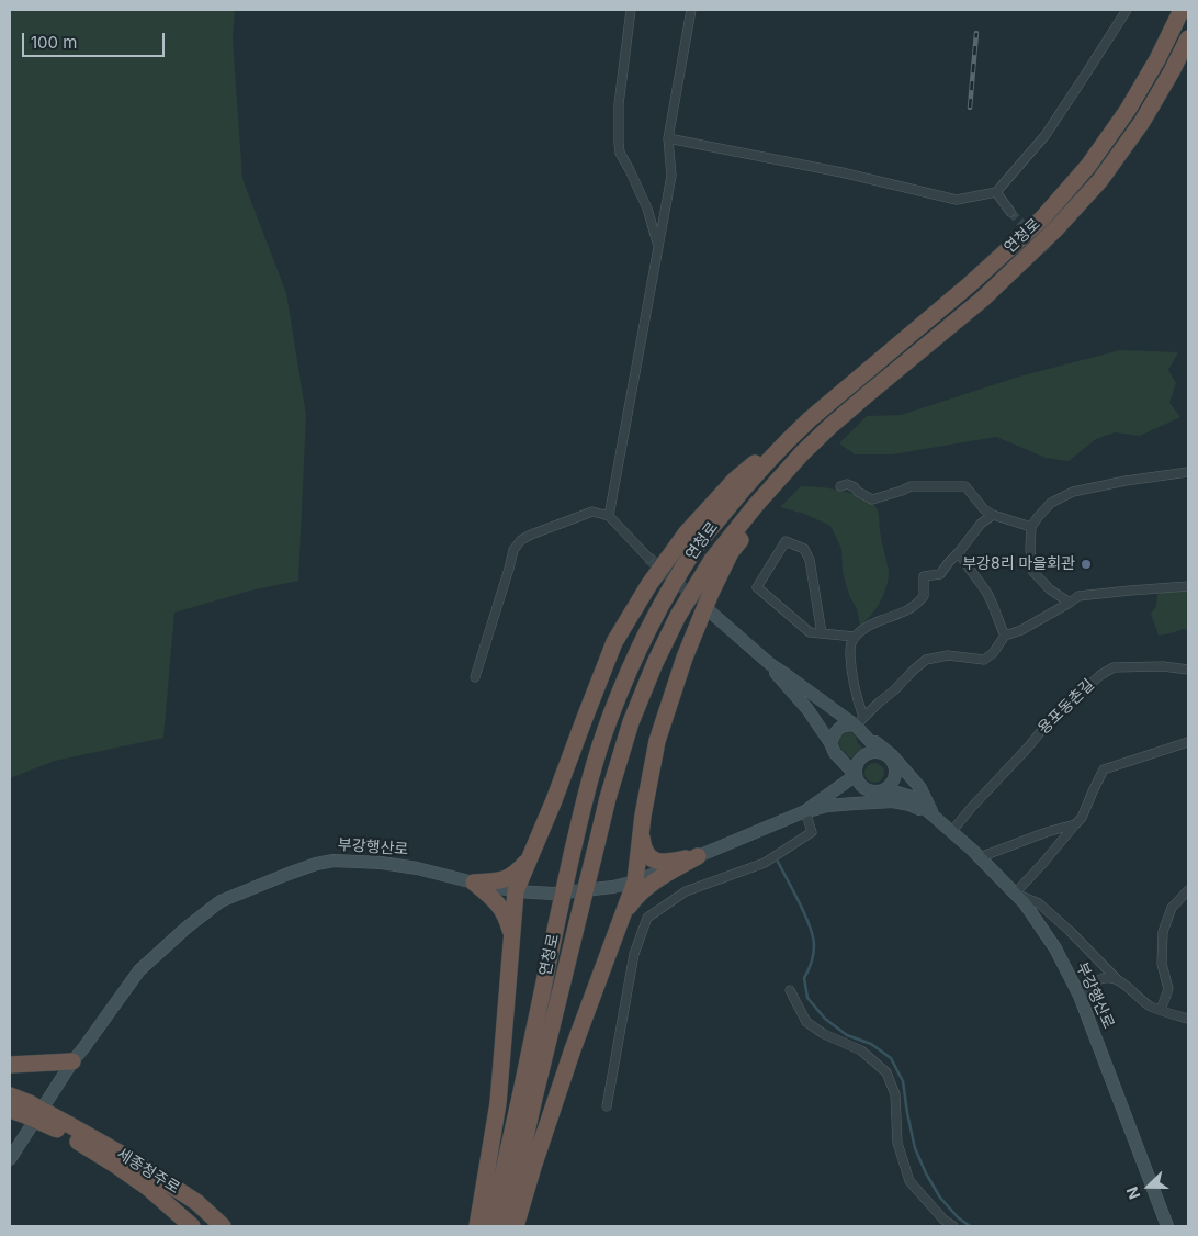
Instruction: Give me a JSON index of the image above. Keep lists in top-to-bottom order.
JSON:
{
  "streets": {
    "highway": ["연청로", "세종청주로"],
    "street": ["용포동촌길", "부강행산로"]
  },
  "crossings": [
    ["용포동촌길", "부강행산로"]
  ],
  "places": ["부강8리 마을회관"],
  "scale_bar": "100 m",
  "north": "left"
}
